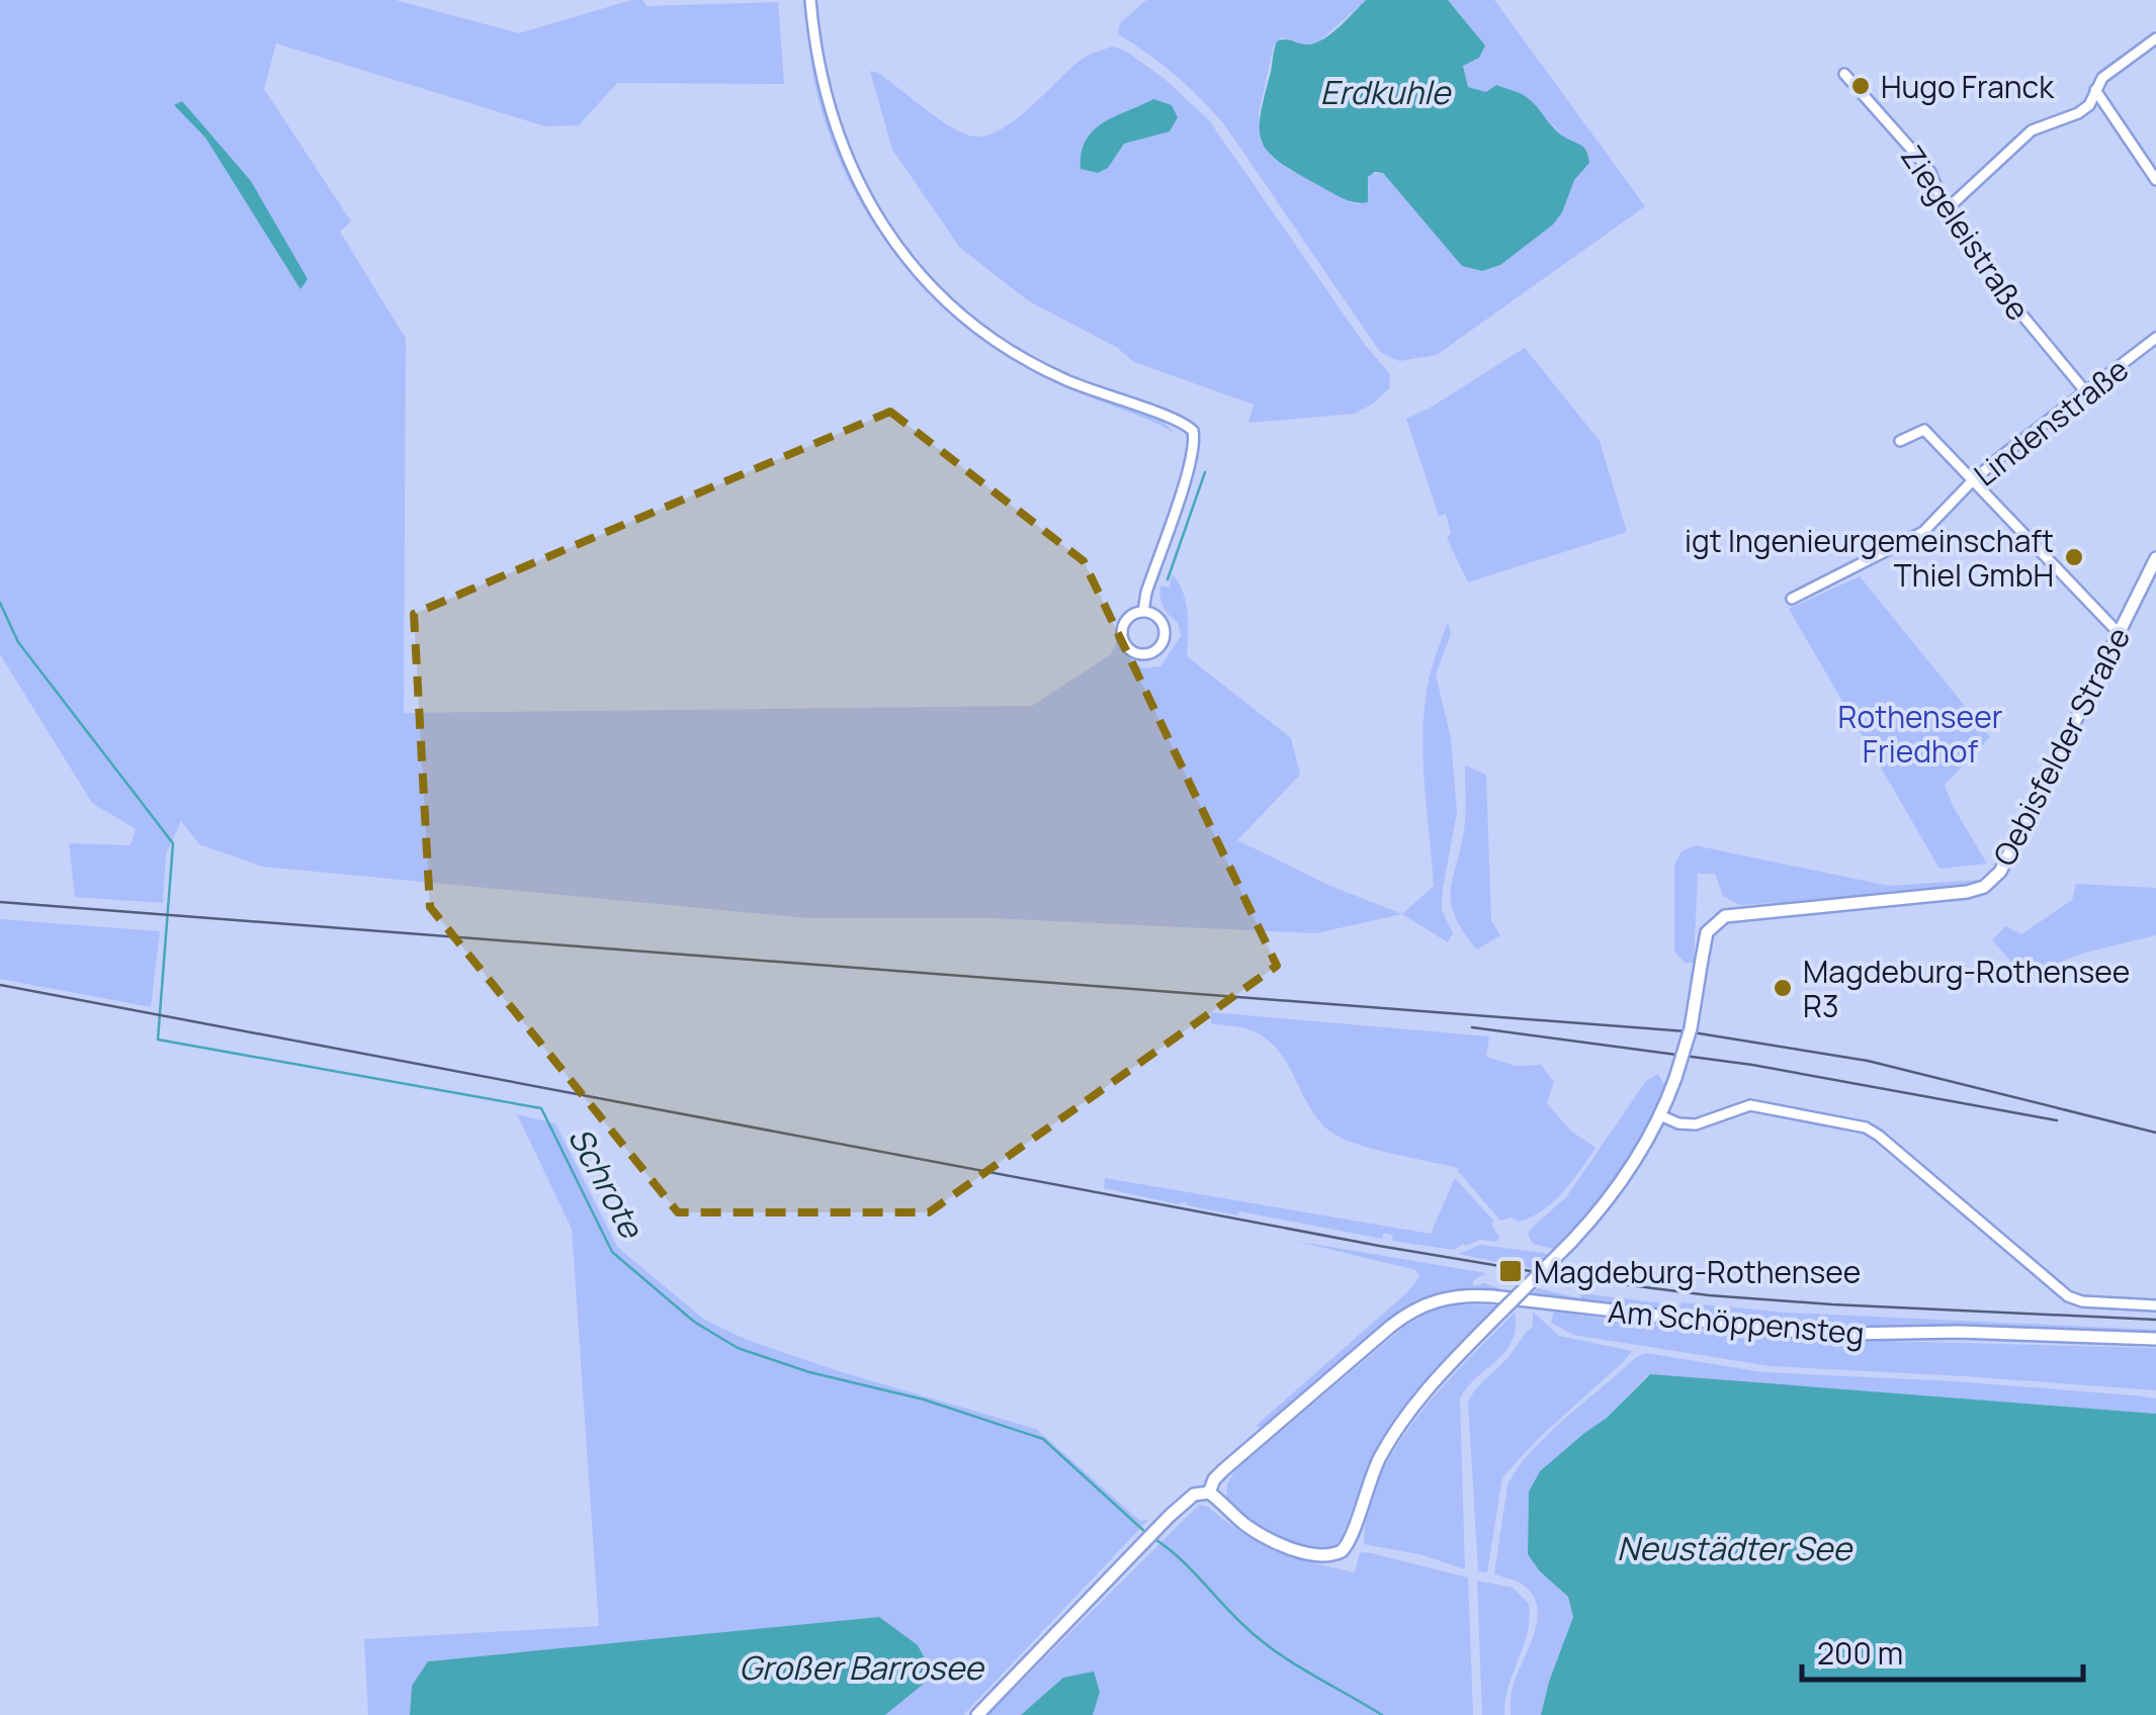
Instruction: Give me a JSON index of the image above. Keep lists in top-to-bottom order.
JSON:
{
  "streets": {
    "street": [
      "Ziegeleistraße",
      "Lindenstraße",
      "Oebisfelder Straße",
      "Am Schöppensteg"
    ]
  },
  "crossings": [
    ["Ziegeleistraße", "Lindenstraße"],
    ["Oebisfelder Straße", "Am Schöppensteg"]
  ],
  "water": [
    "Erdkuhle",
    "Schrote",
    "Neustädter See",
    "Großer Barrosee"
  ],
  "parks": ["Rothenseer Friedhof"],
  "places": {
    "other": ["Hugo Franck", "igt Ingenieurgemeinschaft Thiel GmbH", "Magdeburg-Rothensee R3"],
    "transit": ["Magdeburg-Rothensee"]
  },
  "scale_bar": "200 m"
}
